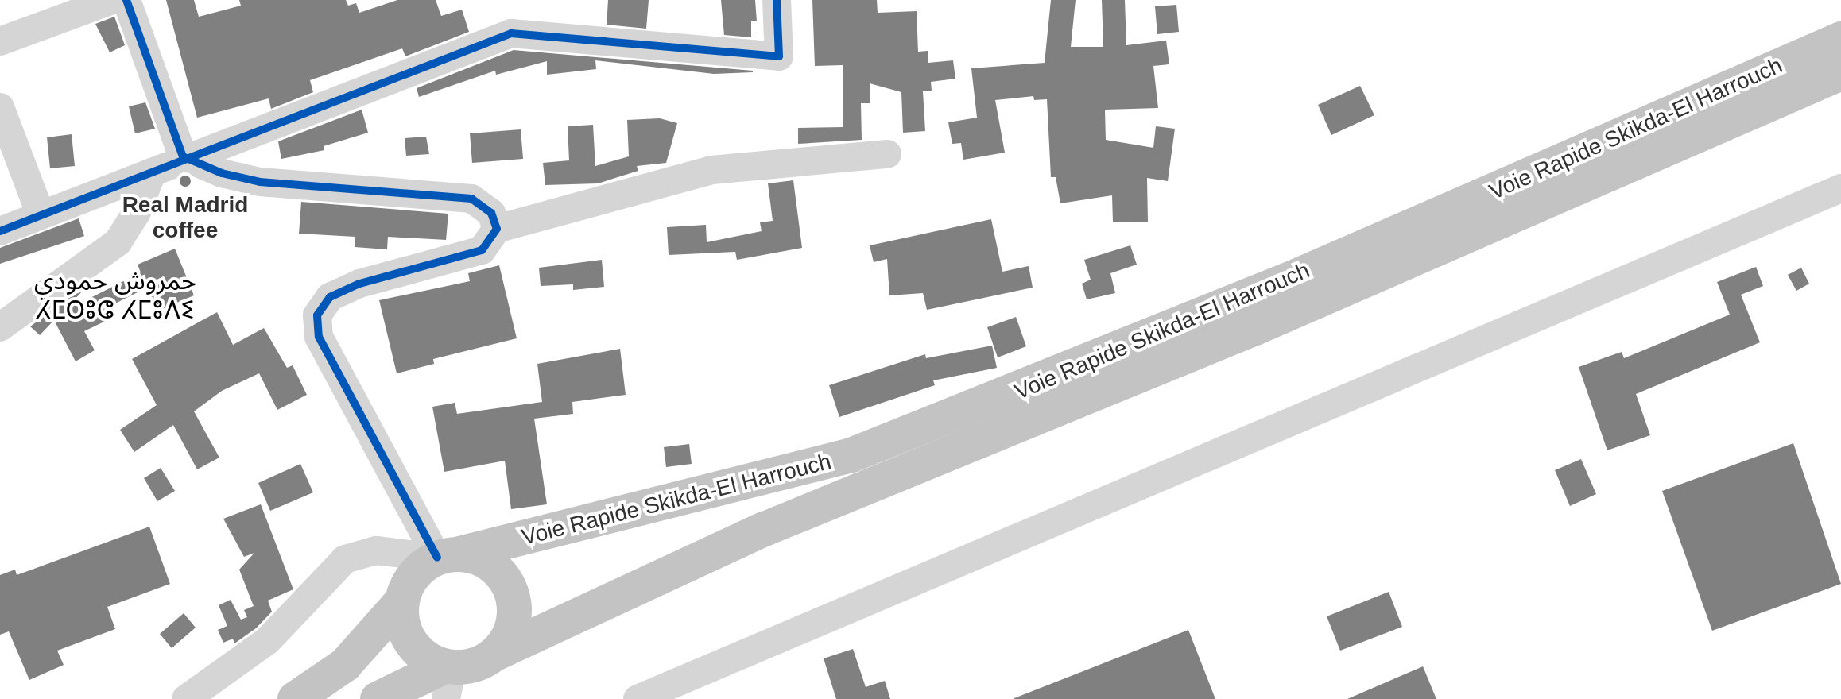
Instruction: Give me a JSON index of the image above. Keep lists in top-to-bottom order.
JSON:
{
  "streets": {
    "highway": ["Voie Rapide Skikda-El Harrouch"]
  },
  "districts": ["حمروش حمودي ⵃⵎⵔⵓⵛ ⵃⵎⵓⴷⵉ"],
  "places": ["Real Madrid coffee"]
}
